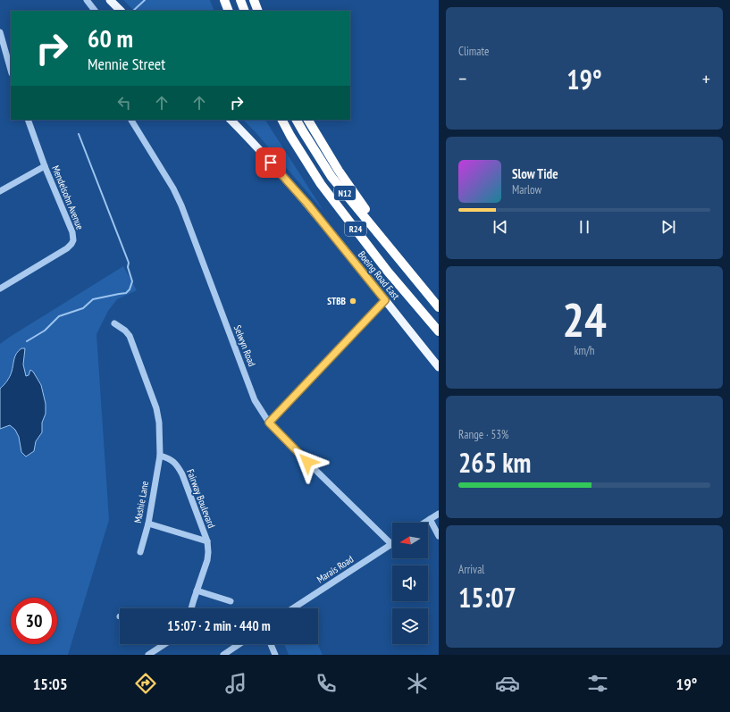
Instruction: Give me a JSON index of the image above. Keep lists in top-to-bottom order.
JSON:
{
  "streets": {
    "highway": ["N12", "R24"],
    "main road": ["Boeing Road East"],
    "street": [
      "Mendelsohn Avenue",
      "Selwyn Road",
      "Fairway Boulevard",
      "Mashie Lane",
      "Marais Road"
    ]
  },
  "crossings": [
    ["N12", "R24"],
    ["Selwyn Road", "Marais Road"],
    ["Fairway Boulevard", "Mashie Lane"]
  ],
  "places": ["STBB"],
  "north": "left",
  "page": {
    "tile": [
      "Climate",
      ["24", "km/h"],
      ["Range · 53%", "265 km"],
      ["Arrival", "15:07"]
    ],
    "turn": ["60 m", "Mennie Street"],
    "heat": ["−", "19°", "+"],
    "song": ["Slow Tide", "Marlow"],
    "limit": "30",
    "trip": "15:07 · 2 min · 440 m",
    "tabs": ["15:05", "19°"]
  }
}
